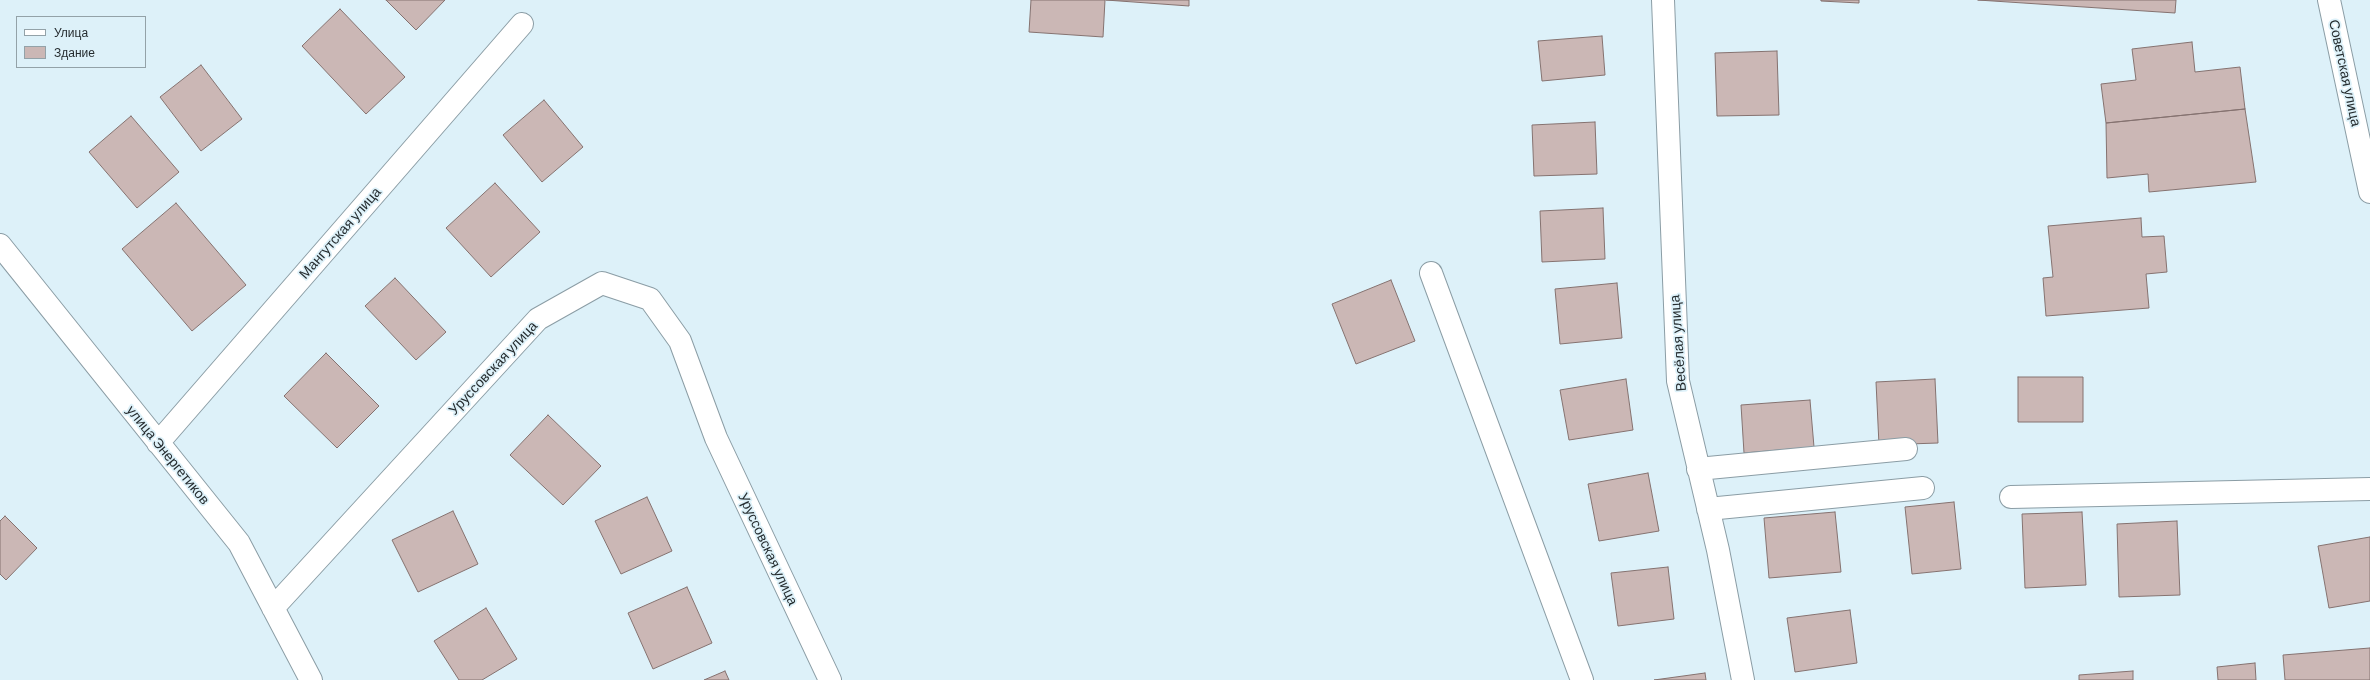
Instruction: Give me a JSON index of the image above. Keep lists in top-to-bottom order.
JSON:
{
  "streets": {
    "street": [
      "Советская улица",
      "Мангутская улица",
      "Весёлая улица",
      "Уруссовская улица",
      "улица Энергетиков"
    ]
  },
  "crossings": [
    ["Мангутская улица", "улица Энергетиков"],
    ["Уруссовская улица", "улица Энергетиков"]
  ],
  "legend": ["Улица", "Здание"]
}
